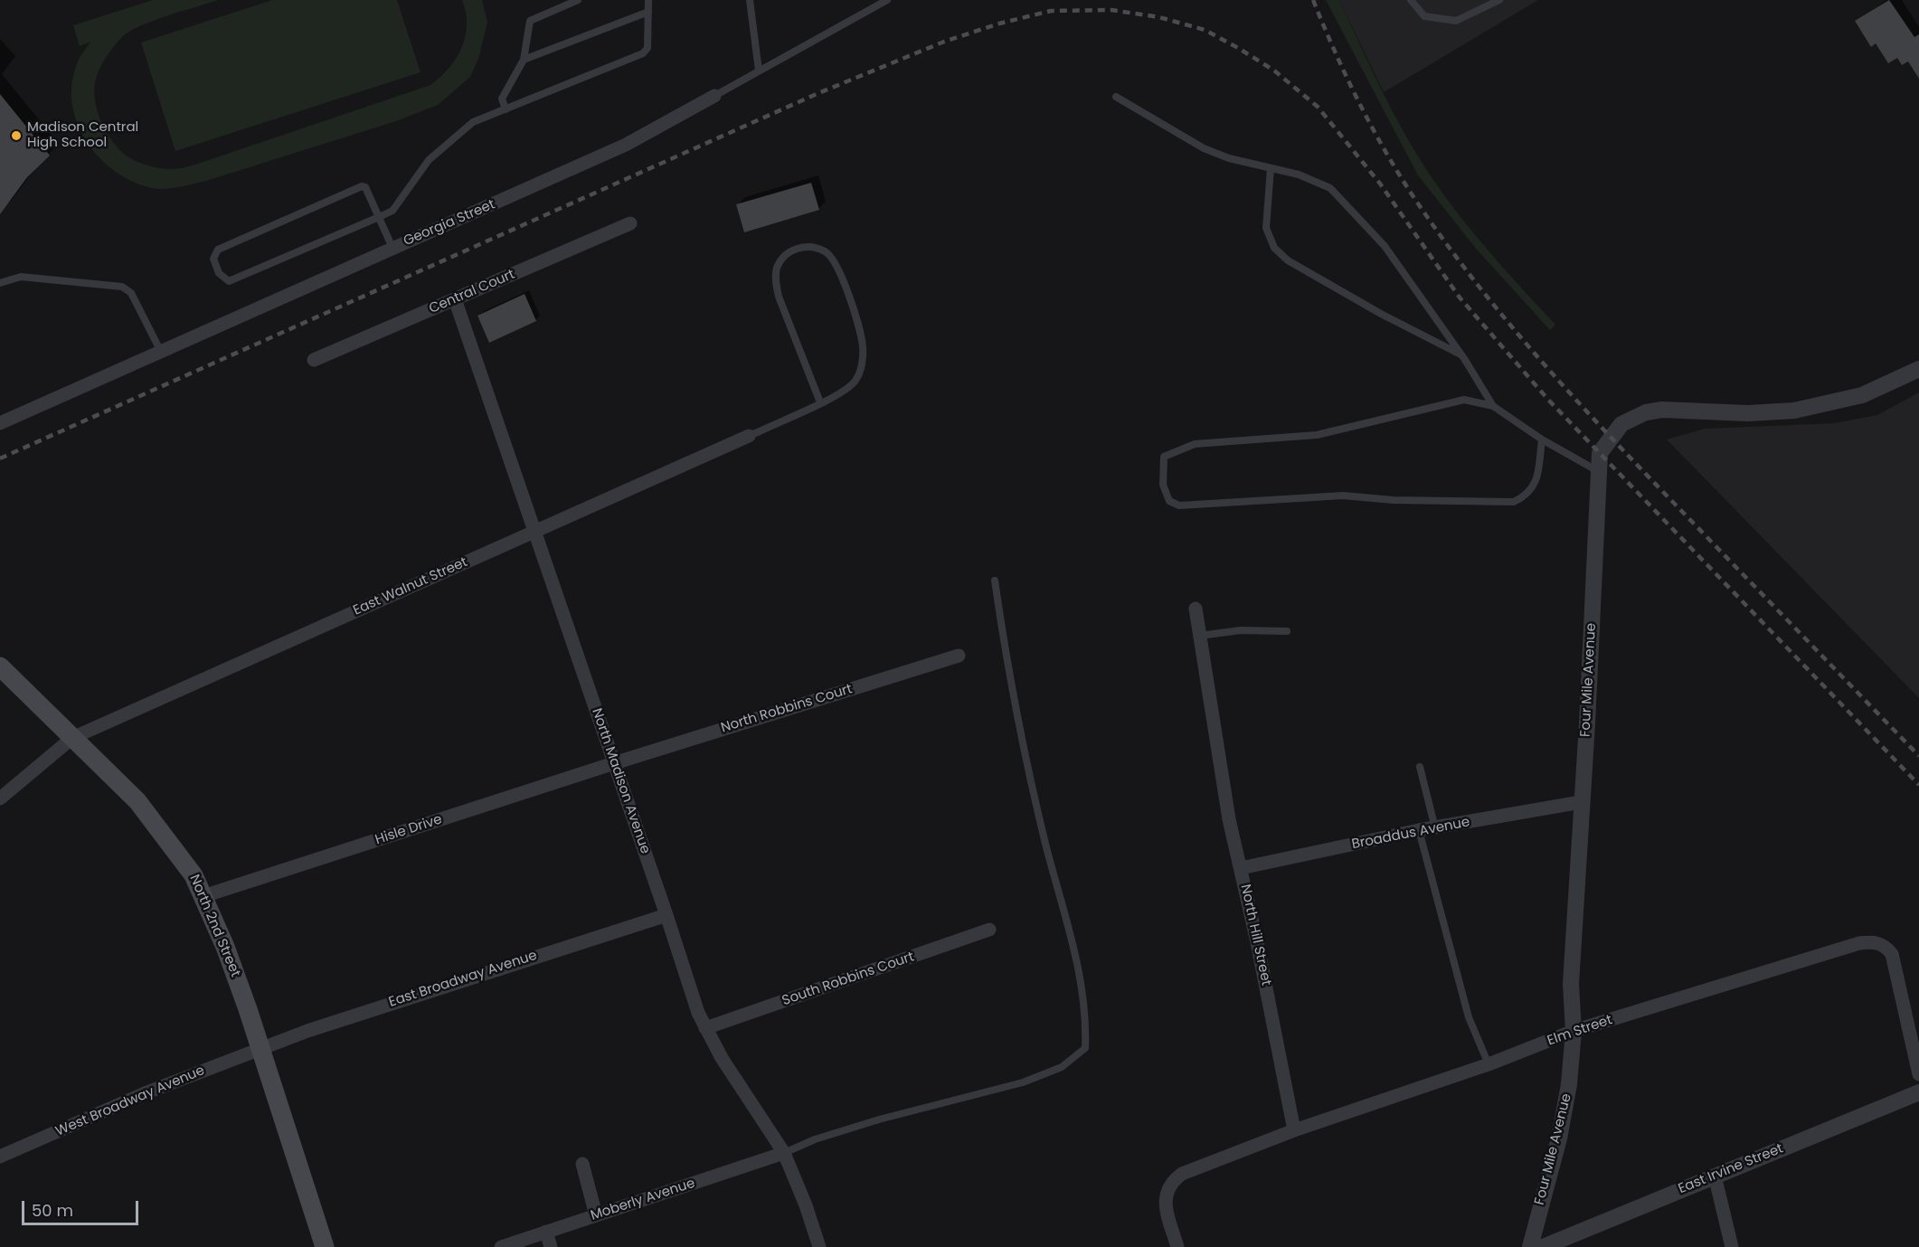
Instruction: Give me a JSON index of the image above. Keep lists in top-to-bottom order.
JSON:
{
  "streets": {
    "main road": ["North 2nd Street"],
    "street": [
      "Georgia Street",
      "Central Court",
      "East Walnut Street",
      "Four Mile Avenue",
      "North Robbins Court",
      "North Madison Avenue",
      "Hisle Drive",
      "Broaddus Avenue",
      "North Hill Street",
      "East Broadway Avenue",
      "South Robbins Court",
      "Elm Street",
      "West Broadway Avenue",
      "East Irvine Street",
      "Moberly Avenue"
    ]
  },
  "crossings": [
    ["Central Court", "North Madison Avenue"],
    ["East Walnut Street", "North Madison Avenue"],
    ["East Walnut Street", "North 2nd Street"],
    ["Four Mile Avenue", "Broaddus Avenue"],
    ["Four Mile Avenue", "Elm Street"],
    ["North Robbins Court", "North Madison Avenue"],
    ["North Robbins Court", "Hisle Drive"],
    ["North Madison Avenue", "Hisle Drive"],
    ["North Madison Avenue", "East Broadway Avenue"],
    ["North Madison Avenue", "South Robbins Court"],
    ["North Madison Avenue", "Moberly Avenue"],
    ["Hisle Drive", "North 2nd Street"],
    ["Broaddus Avenue", "North Hill Street"],
    ["North 2nd Street", "East Broadway Avenue"],
    ["North 2nd Street", "West Broadway Avenue"],
    ["North Hill Street", "Elm Street"],
    ["East Broadway Avenue", "West Broadway Avenue"]
  ],
  "places": ["Madison Central High School"],
  "scale_bar": "50 m"
}
